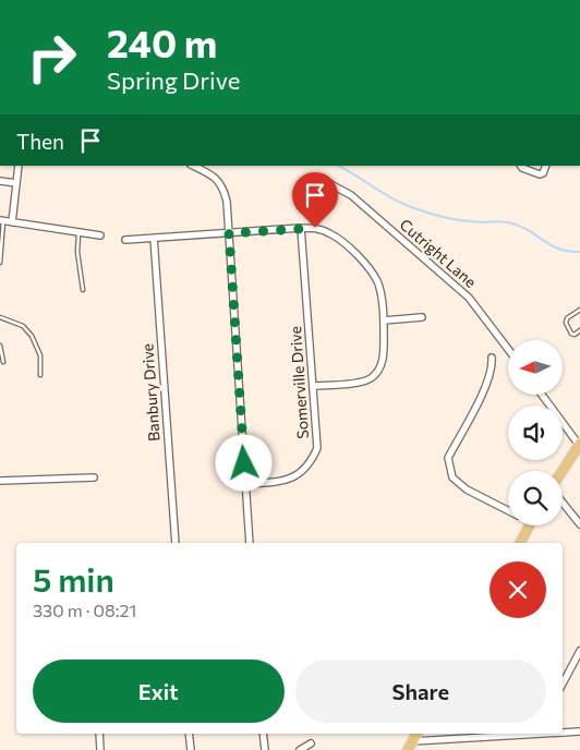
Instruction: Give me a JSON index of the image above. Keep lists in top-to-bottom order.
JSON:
{
  "streets": {
    "street": ["Cutright Lane", "Somerville Drive", "Banbury Drive"]
  },
  "north": "left",
  "page": {
    "turn": ["240 m", "Spring Drive"],
    "then": "Then",
    "heading": ["5 min", "330 m · 08:21"],
    "buttons": ["Exit", "Share"]
  }
}
